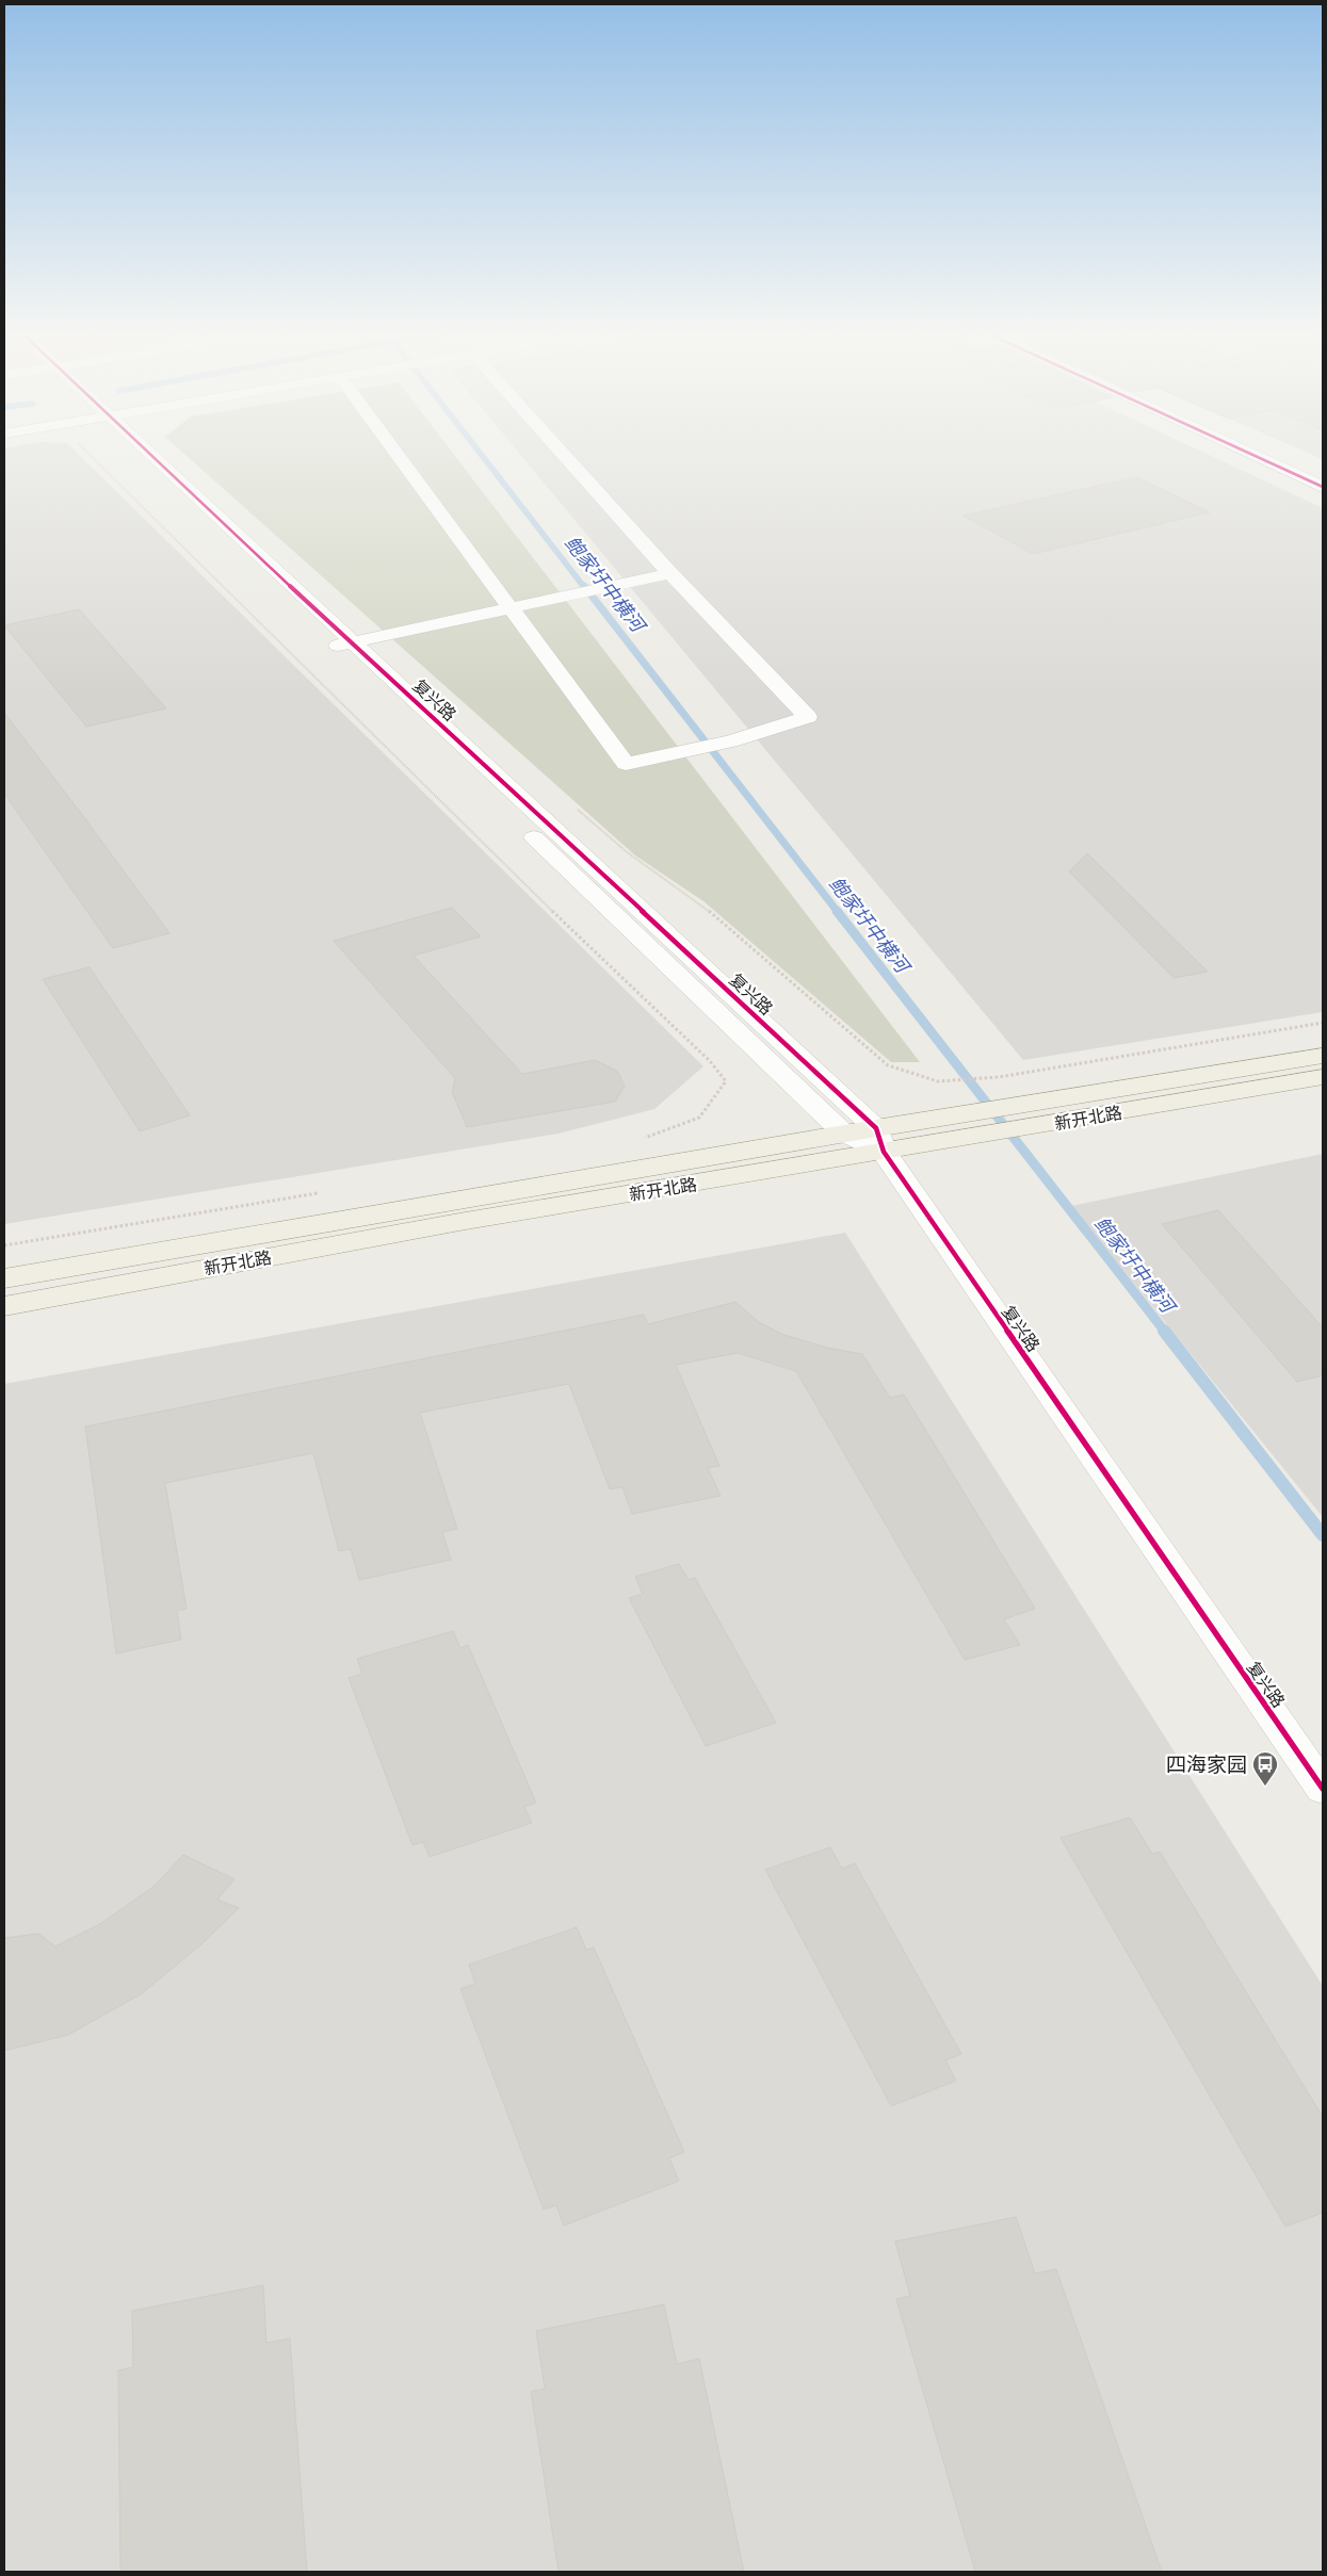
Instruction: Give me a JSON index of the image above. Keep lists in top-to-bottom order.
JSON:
{
  "streets": {
    "main road": ["新开北路"],
    "street": ["复兴路"]
  },
  "crossings": [
    ["复兴路", "新开北路"]
  ],
  "water": ["鲍家圩中横河"],
  "places": {
    "bus stop": ["四海家园"]
  }
}
